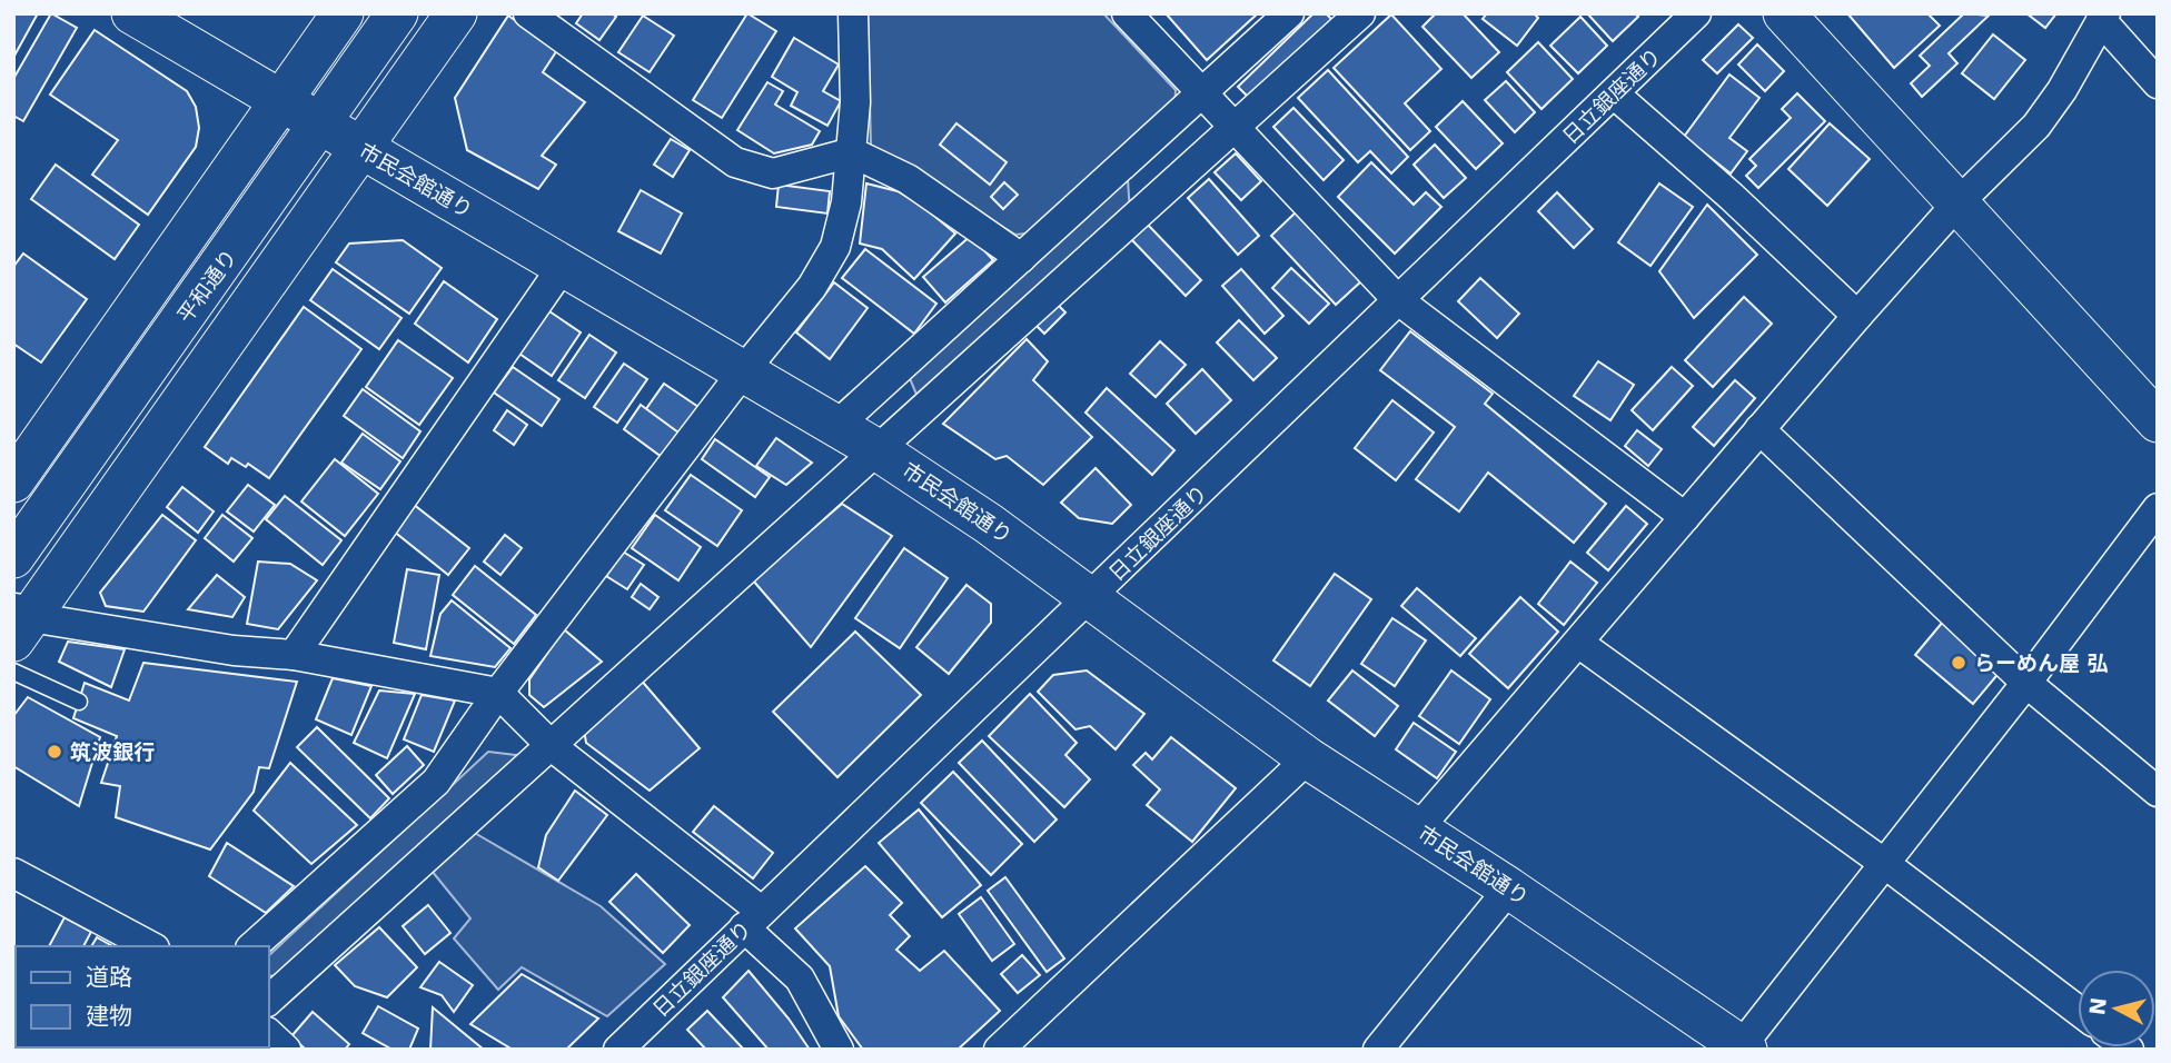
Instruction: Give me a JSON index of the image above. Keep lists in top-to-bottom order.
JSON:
{
  "streets": {
    "street": ["日立銀座通り", "市民会館通り", "平和通り"]
  },
  "crossings": [
    ["日立銀座通り", "市民会館通り"],
    ["市民会館通り", "平和通り"]
  ],
  "places": ["らーめん屋 弘", "筑波銀行"],
  "legend": ["道路", "建物"],
  "north": "left"
}
